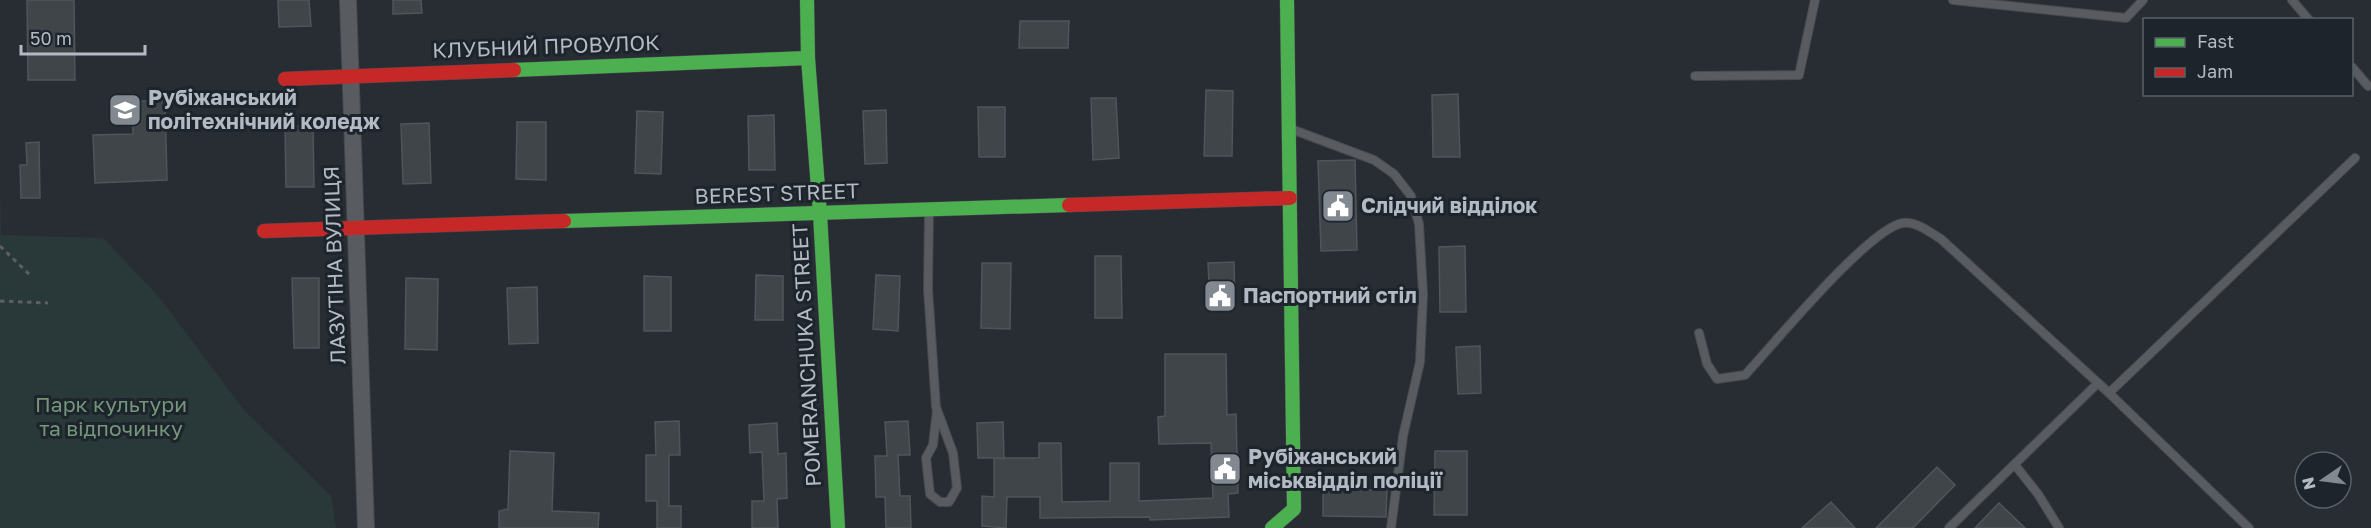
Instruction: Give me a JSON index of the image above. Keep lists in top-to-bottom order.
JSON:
{
  "streets": {
    "street": [
      "КЛУБНИЙ ПРОВУЛОК",
      "BEREST STREET",
      "ЛАЗУТІНА ВУЛИЦЯ",
      "POMERANCHUKA STREET"
    ]
  },
  "crossings": [
    ["КЛУБНИЙ ПРОВУЛОК", "ЛАЗУТІНА ВУЛИЦЯ"],
    ["КЛУБНИЙ ПРОВУЛОК", "POMERANCHUKA STREET"],
    ["BEREST STREET", "ЛАЗУТІНА ВУЛИЦЯ"],
    ["BEREST STREET", "POMERANCHUKA STREET"]
  ],
  "parks": ["Парк культури та відпочинку"],
  "places": {
    "school or university": ["Рубіжанський політехнічний коледж"],
    "public building": ["Слідчий відділок", "Паспортний стіл", "Рубіжанський міськвідділ поліції"]
  },
  "legend": ["Fast", "Jam"],
  "scale_bar": "50 m",
  "north": "left"
}
